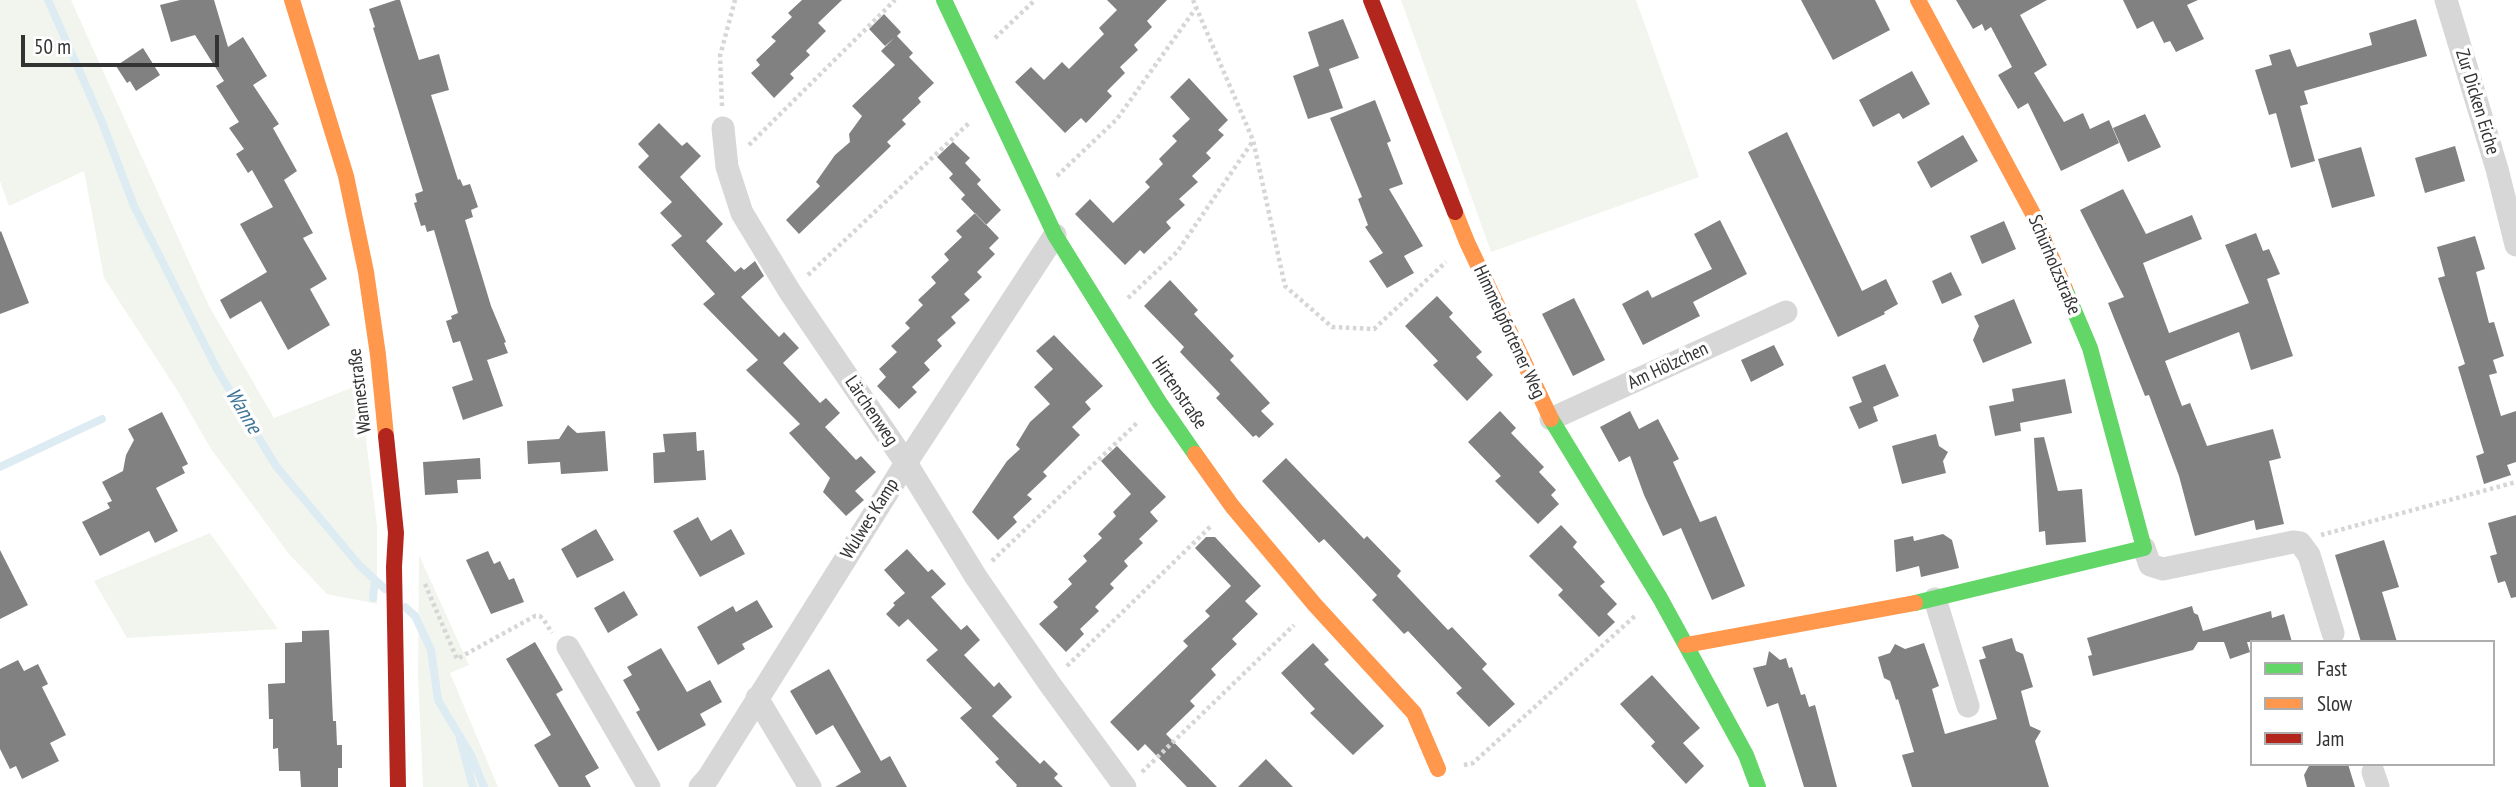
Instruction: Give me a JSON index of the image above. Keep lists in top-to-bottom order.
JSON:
{
  "streets": {
    "street": [
      "Zur Dicken Eiche",
      "Schürholzstraße",
      "Himmelpfortener Weg",
      "Am Hölzchen",
      "Wannestraße",
      "Hirtenstraße",
      "Lärchenweg",
      "Wulwes Kamp"
    ]
  },
  "crossings": [
    ["Himmelpfortener Weg", "Am Hölzchen"],
    ["Hirtenstraße", "Wulwes Kamp"],
    ["Lärchenweg", "Wulwes Kamp"]
  ],
  "water": ["Wanne"],
  "legend": ["Fast", "Slow", "Jam"],
  "scale_bar": "50 m"
}
